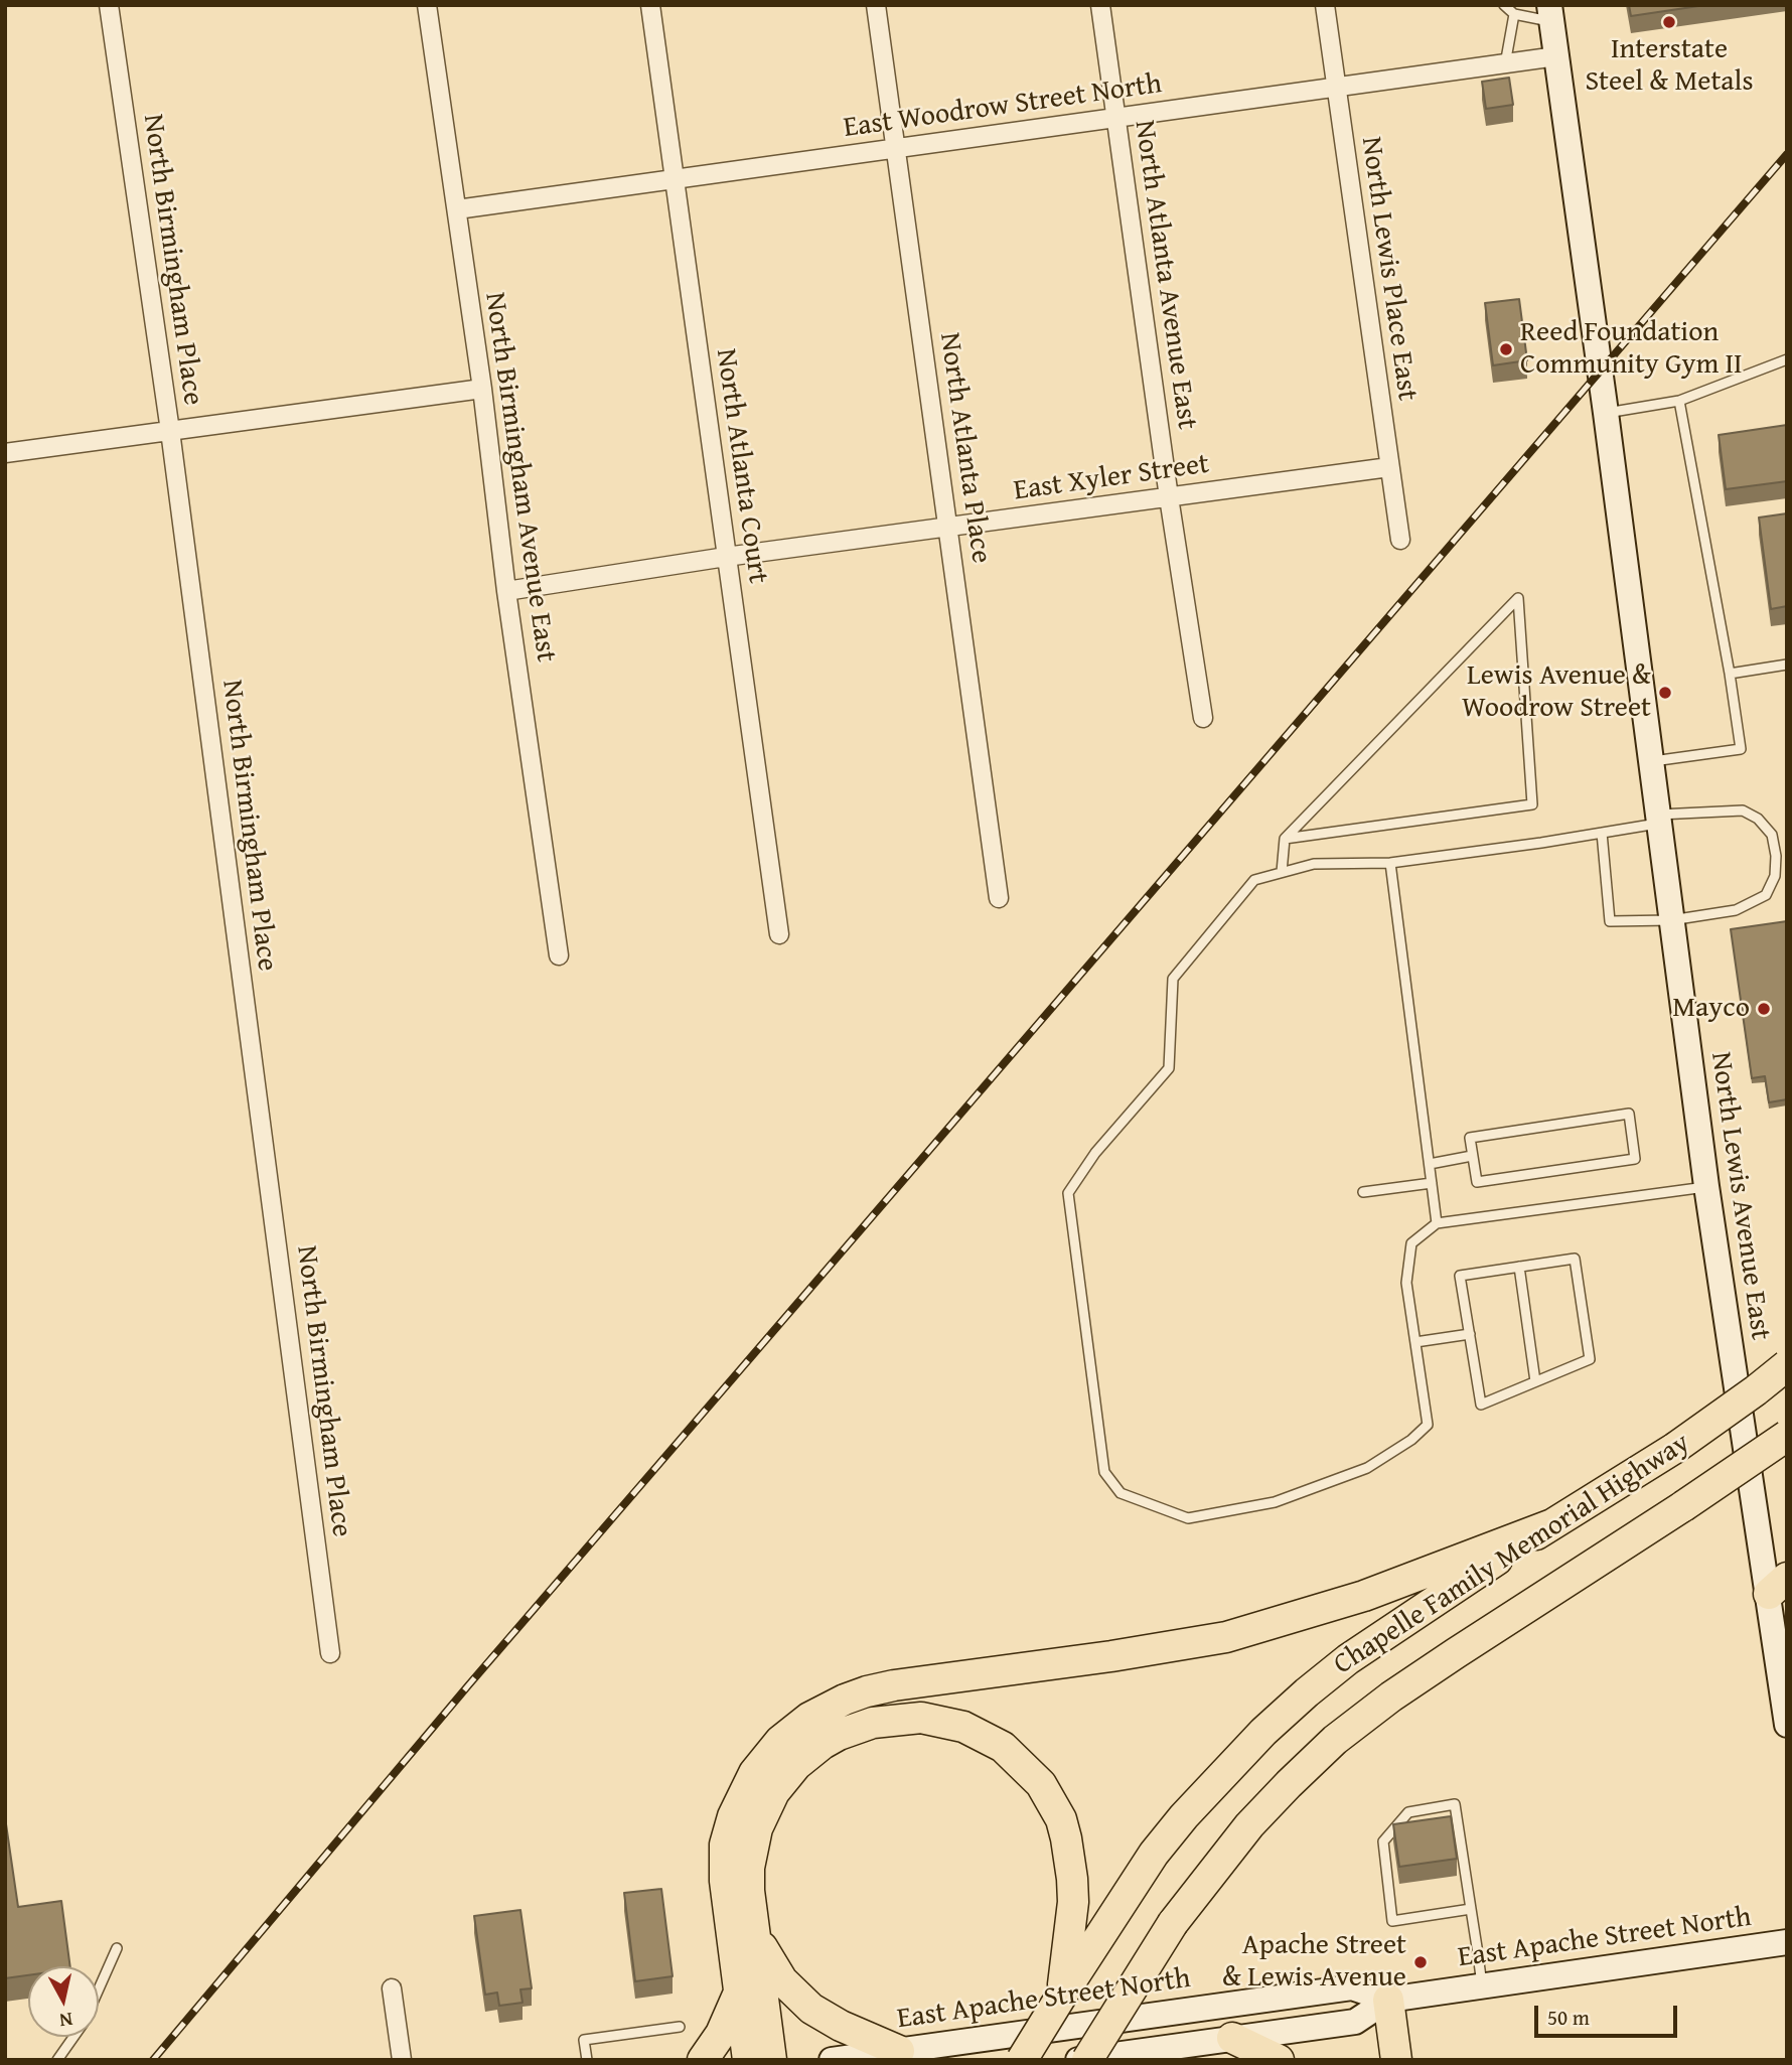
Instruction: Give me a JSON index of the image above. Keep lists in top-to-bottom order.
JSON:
{
  "streets": {
    "highway": ["Chapelle Family Memorial Highway"],
    "main road": ["North Lewis Avenue East", "East Apache Street North"],
    "street": [
      "East Woodrow Street North",
      "North Birmingham Place",
      "North Lewis Place East",
      "North Atlanta Avenue East",
      "North Atlanta Place",
      "North Atlanta Court",
      "North Birmingham Avenue East",
      "East Xyler Street"
    ]
  },
  "crossings": [
    ["East Woodrow Street North", "North Lewis Place East"],
    ["East Woodrow Street North", "North Atlanta Avenue East"],
    ["East Woodrow Street North", "North Atlanta Place"],
    ["East Woodrow Street North", "North Atlanta Court"],
    ["East Woodrow Street North", "North Birmingham Avenue East"],
    ["East Woodrow Street North", "North Lewis Avenue East"],
    ["North Lewis Place East", "East Xyler Street"],
    ["North Atlanta Avenue East", "East Xyler Street"],
    ["North Atlanta Place", "East Xyler Street"],
    ["North Atlanta Court", "East Xyler Street"],
    ["North Birmingham Avenue East", "East Xyler Street"]
  ],
  "places": [
    "Interstate Steel & Metals",
    "Reed Foundation Community Gym II",
    "Lewis Avenue & Woodrow Street",
    "Mayco",
    "Apache Street & Lewis Avenue"
  ],
  "scale_bar": "50 m",
  "north": "bottom"
}
